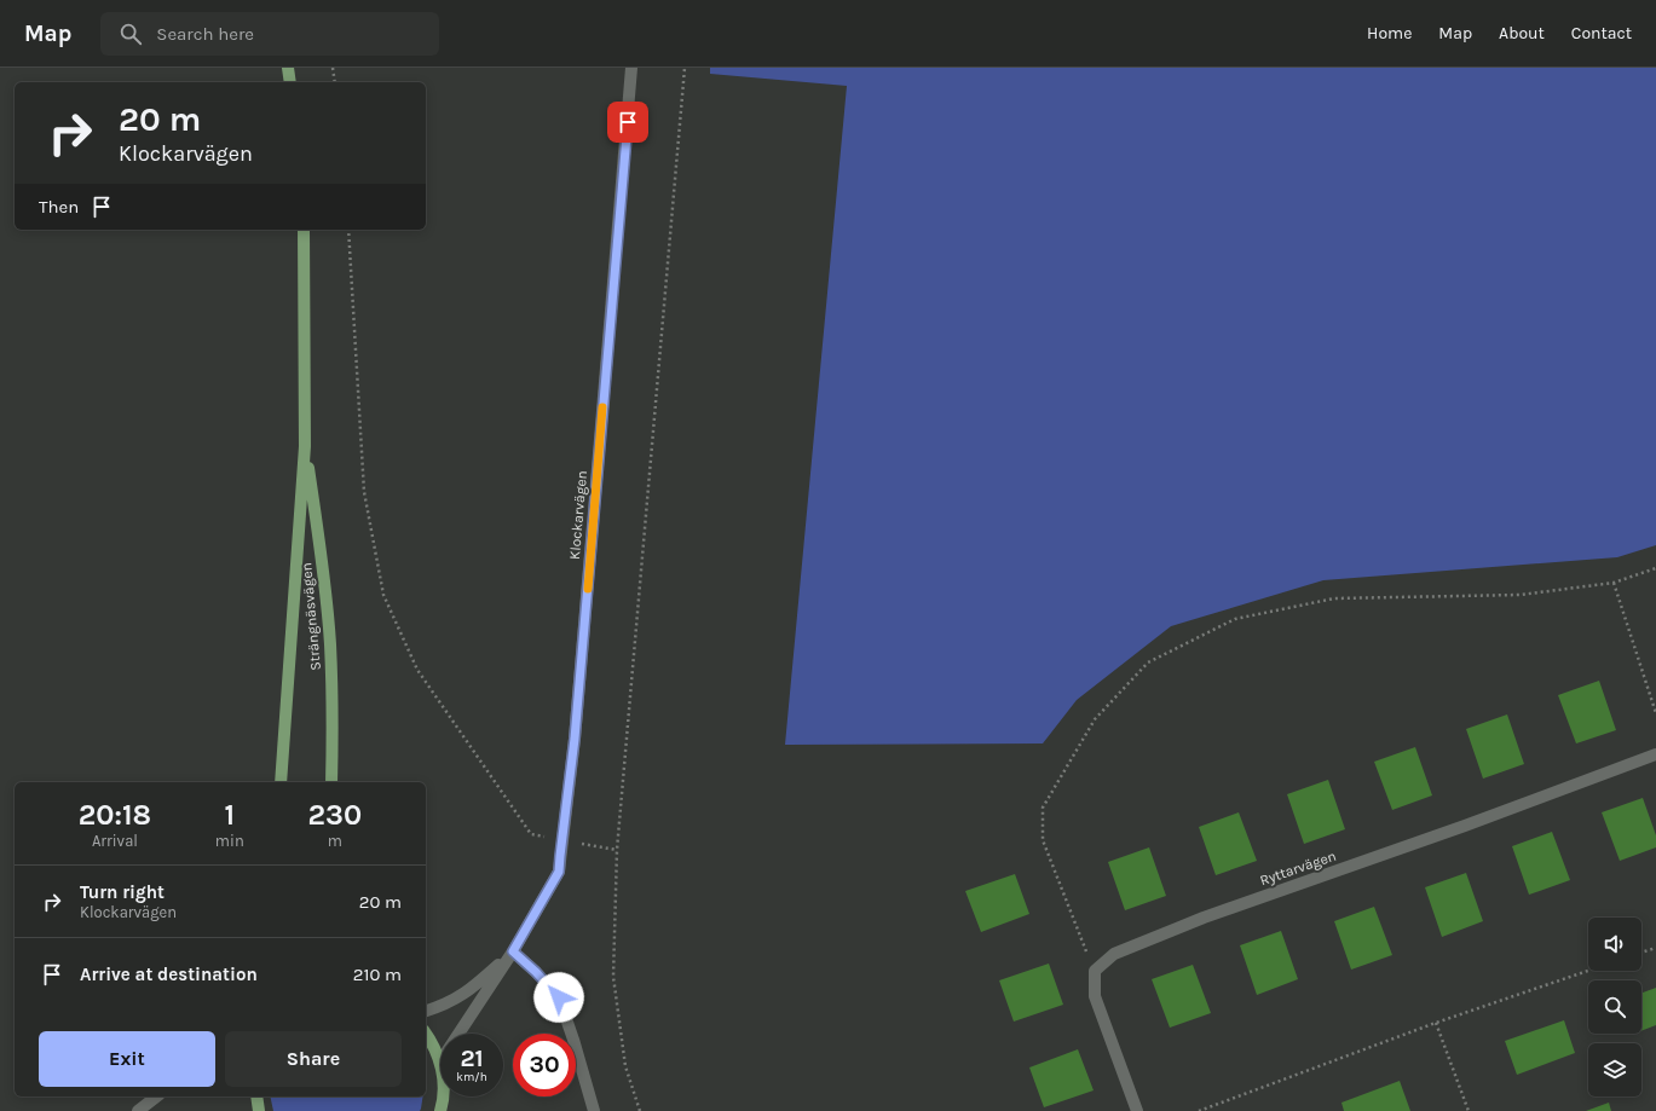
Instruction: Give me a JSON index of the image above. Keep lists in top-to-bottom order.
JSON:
{
  "streets": {
    "main road": ["Strängnäsvägen"],
    "street": ["Klockarvägen", "Ryttarvägen"]
  },
  "page": {
    "header": "Map",
    "search": "Search here",
    "nav": [
      "Home",
      "Map",
      "About",
      "Contact"
    ],
    "turn": ["20 m", "Klockarvägen"],
    "then": "Then",
    "eta": [
      "20:18",
      "Arrival",
      "1",
      "min",
      "230",
      "m"
    ],
    "list": [
      {
        "name": "Turn right",
        "note": "Klockarvägen",
        "value": "20 m"
      },
      {
        "name": "Arrive at destination",
        "value": "210 m"
      }
    ],
    "buttons": ["Exit", "Share"],
    "speed": "21 km/h",
    "limit": "30"
  }
}
